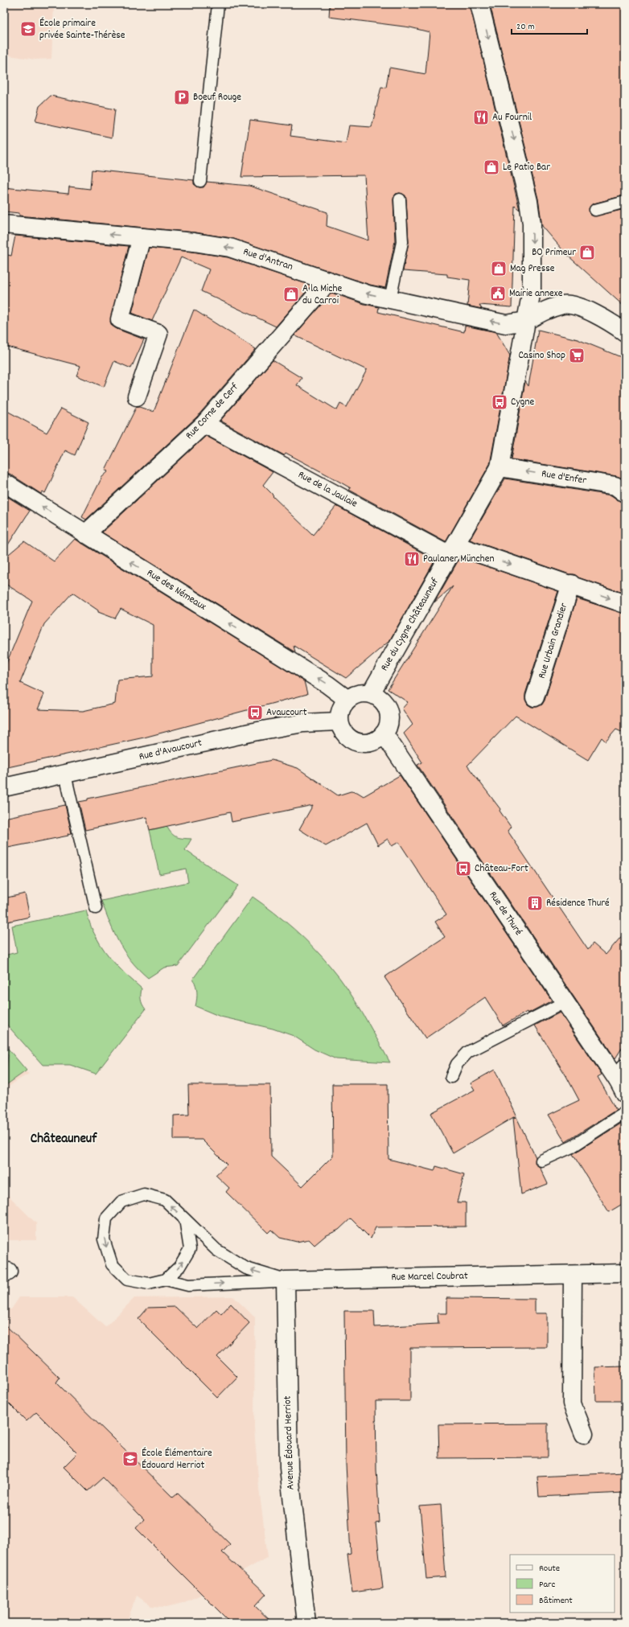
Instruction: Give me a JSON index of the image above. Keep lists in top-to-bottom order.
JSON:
{
  "streets": {
    "street": [
      "Rue d'Antran",
      "Rue Corne de Cerf",
      "Rue d'Enfer",
      "Rue de la Jaulaie",
      "Rue des Némeaux",
      "Rue du Cygne Châteauneuf",
      "Rue Urbain Grandier",
      "Rue d'Avaucourt",
      "Rue de Thuré",
      "Rue Marcel Coubrat",
      "Avenue Édouard Herriot"
    ]
  },
  "crossings": [
    ["Rue d'Antran", "Rue Corne de Cerf"],
    ["Rue d'Antran", "Rue du Cygne Châteauneuf"],
    ["Rue Corne de Cerf", "Rue de la Jaulaie"],
    ["Rue Corne de Cerf", "Rue des Némeaux"],
    ["Rue d'Enfer", "Rue du Cygne Châteauneuf"],
    ["Rue de la Jaulaie", "Rue du Cygne Châteauneuf"],
    ["Rue des Némeaux", "Rue du Cygne Châteauneuf"],
    ["Rue des Némeaux", "Rue d'Avaucourt"],
    ["Rue des Némeaux", "Rue de Thuré"],
    ["Rue du Cygne Châteauneuf", "Rue d'Avaucourt"],
    ["Rue du Cygne Châteauneuf", "Rue de Thuré"],
    ["Rue d'Avaucourt", "Rue de Thuré"],
    ["Rue Marcel Coubrat", "Avenue Édouard Herriot"]
  ],
  "one_way": ["Rue d'Antran", "Rue des Némeaux", "Rue du Cygne Châteauneuf"],
  "districts": ["Châteauneuf"],
  "places": {
    "school or university": ["École primaire privée Sainte-Thérèse", "École Élémentaire Édouard Herriot"],
    "parking": ["Boeuf Rouge"],
    "restaurant": ["Au Fournil", "Paulaner München"],
    "shop": [
      "Le Patio Bar",
      "BO Primeur",
      "Mag Presse",
      "A la Miche du Carroi"
    ],
    "public building": ["Mairie annexe"],
    "supermarket": ["Casino Shop"],
    "bus stop": ["Cygne", "Avaucourt", "Château-Fort"],
    "building": ["Résidence Thuré"]
  },
  "legend": ["Route", "Parc", "Bâtiment"],
  "scale_bar": "20 m"
}
